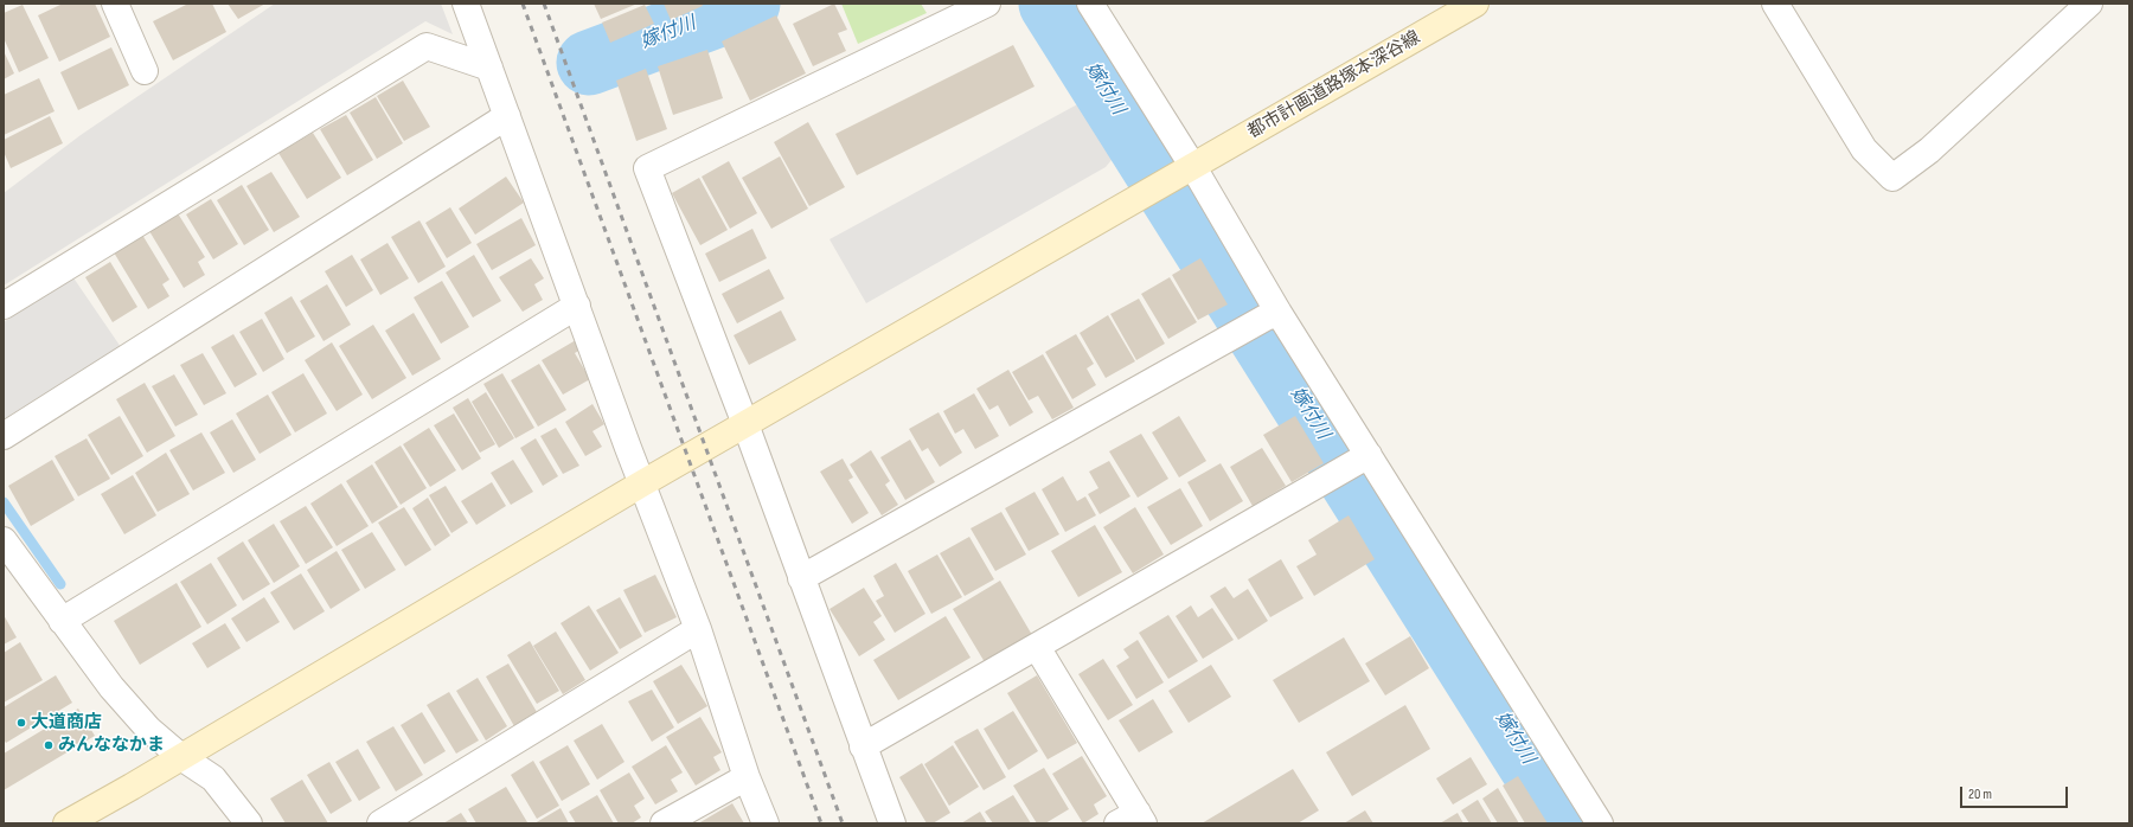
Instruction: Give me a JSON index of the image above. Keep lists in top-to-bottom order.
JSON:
{
  "streets": {
    "street": ["都市計画道路塚本深谷線"]
  },
  "water": ["嫁付川"],
  "places": ["大道商店", "みんななかま"],
  "scale_bar": "20 m"
}
